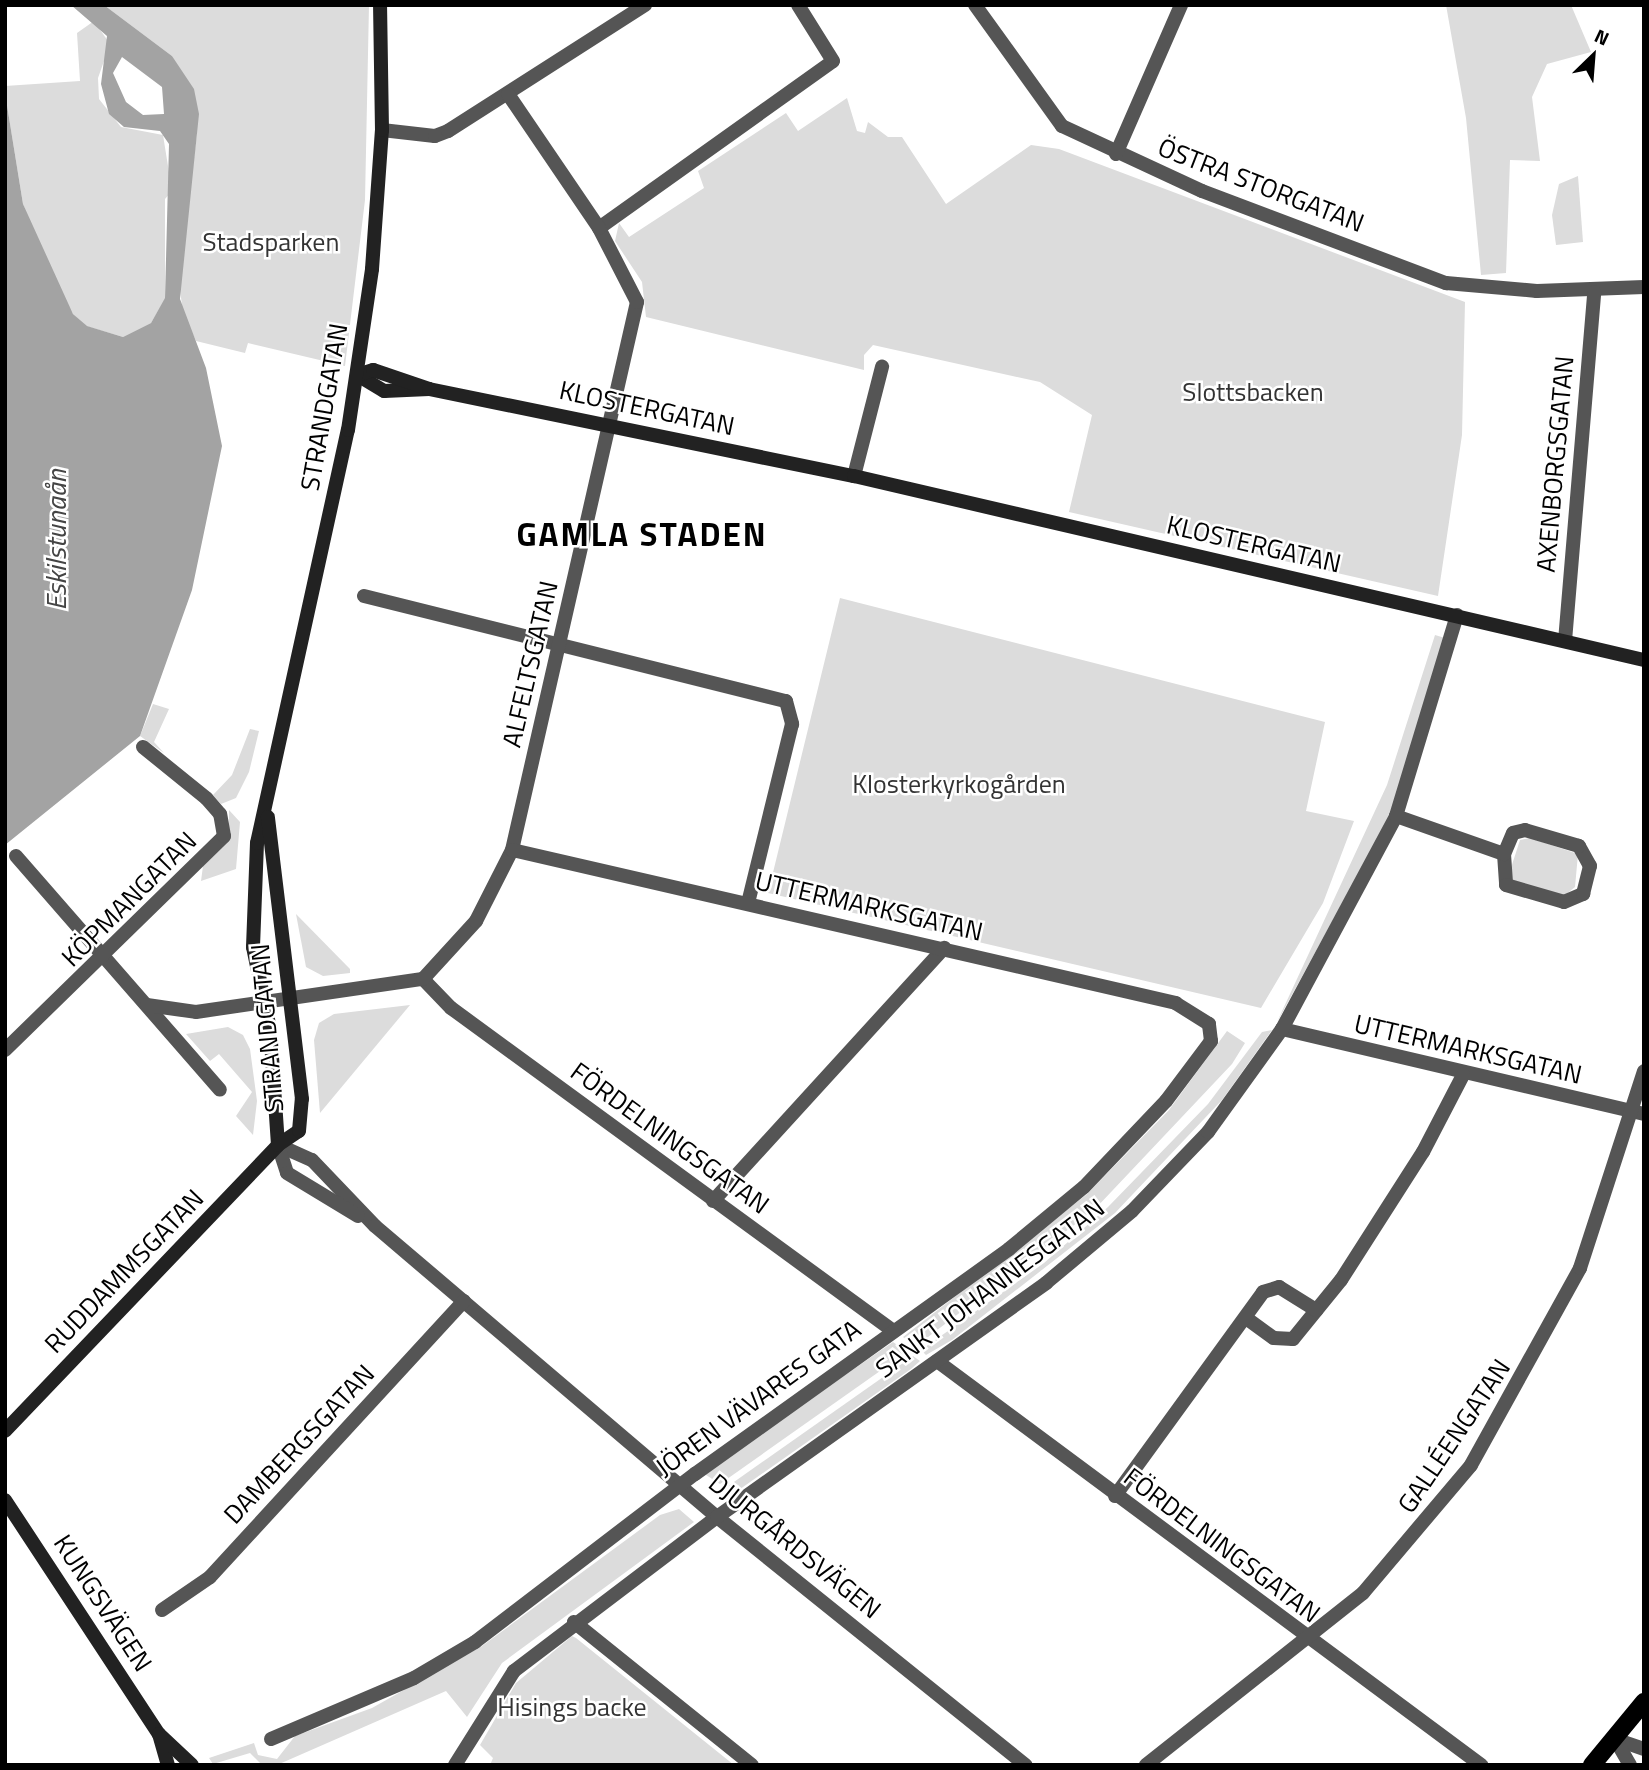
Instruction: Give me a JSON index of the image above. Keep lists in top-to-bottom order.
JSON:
{
  "streets": {
    "street": [
      "ÖSTRA STORGATAN",
      "STRANDGATAN",
      "KLOSTERGATAN",
      "AXENBORGSGATAN",
      "ALFELTSGATAN",
      "KÖPMANGATAN",
      "UTTERMARKSGATAN",
      "FÖRDELNINGSGATAN",
      "RUDDAMMSGATAN",
      "SANKT JOHANNESGATAN",
      "JÖREN VÄVARES GATA",
      "GALLÉENGATAN",
      "DAMBERGSGATAN",
      "DJURGÅRDSVÄGEN",
      "KUNGSVÄGEN"
    ]
  },
  "crossings": [
    ["ÖSTRA STORGATAN", "AXENBORGSGATAN"],
    ["STRANDGATAN", "KLOSTERGATAN"],
    ["STRANDGATAN", "RUDDAMMSGATAN"],
    ["STRANDGATAN", "DJURGÅRDSVÄGEN"],
    ["KLOSTERGATAN", "AXENBORGSGATAN"],
    ["KLOSTERGATAN", "ALFELTSGATAN"],
    ["KLOSTERGATAN", "SANKT JOHANNESGATAN"],
    ["ALFELTSGATAN", "UTTERMARKSGATAN"],
    ["ALFELTSGATAN", "FÖRDELNINGSGATAN"],
    ["UTTERMARKSGATAN", "SANKT JOHANNESGATAN"],
    ["UTTERMARKSGATAN", "JÖREN VÄVARES GATA"],
    ["UTTERMARKSGATAN", "GALLÉENGATAN"],
    ["FÖRDELNINGSGATAN", "SANKT JOHANNESGATAN"],
    ["FÖRDELNINGSGATAN", "JÖREN VÄVARES GATA"],
    ["FÖRDELNINGSGATAN", "GALLÉENGATAN"],
    ["RUDDAMMSGATAN", "DJURGÅRDSVÄGEN"],
    ["SANKT JOHANNESGATAN", "DJURGÅRDSVÄGEN"],
    ["JÖREN VÄVARES GATA", "DJURGÅRDSVÄGEN"],
    ["DAMBERGSGATAN", "DJURGÅRDSVÄGEN"]
  ],
  "districts": ["GAMLA STADEN"],
  "water": ["Eskilstunaån"],
  "parks": [
    "Stadsparken",
    "Slottsbacken",
    "Klosterkyrkogården",
    "Hisings backe"
  ],
  "north": "top right"
}
